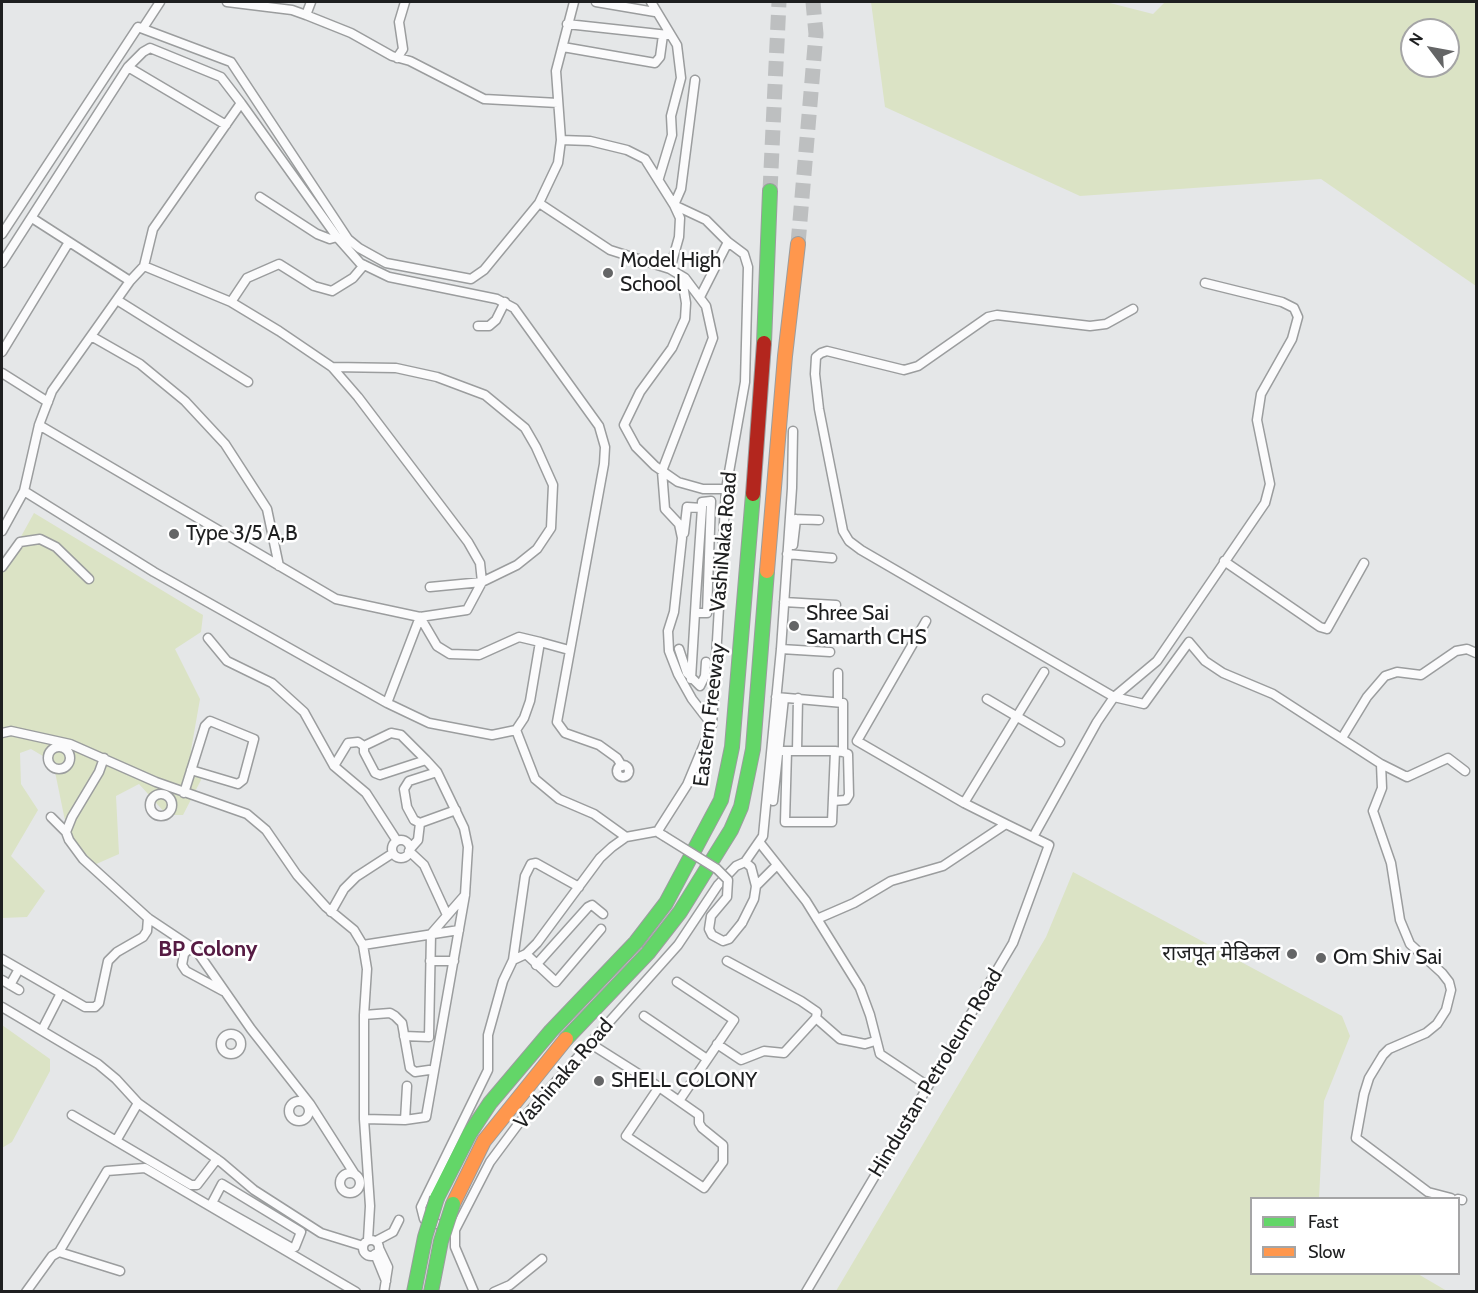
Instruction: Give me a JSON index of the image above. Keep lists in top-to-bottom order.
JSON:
{
  "streets": {
    "highway": ["Eastern Freeway"],
    "street": ["VashiNaka Road", "Hindustan Petroleum Road", "Vashinaka Road"]
  },
  "districts": ["BP Colony"],
  "places": [
    "Model High School",
    "Type 3/5 A,B",
    "Shree Sai Samarth CHS",
    "राजपूत मेडिकल",
    "Om Shiv Sai",
    "SHELL COLONY"
  ],
  "legend": ["Fast", "Slow"],
  "north": "top left"
}
